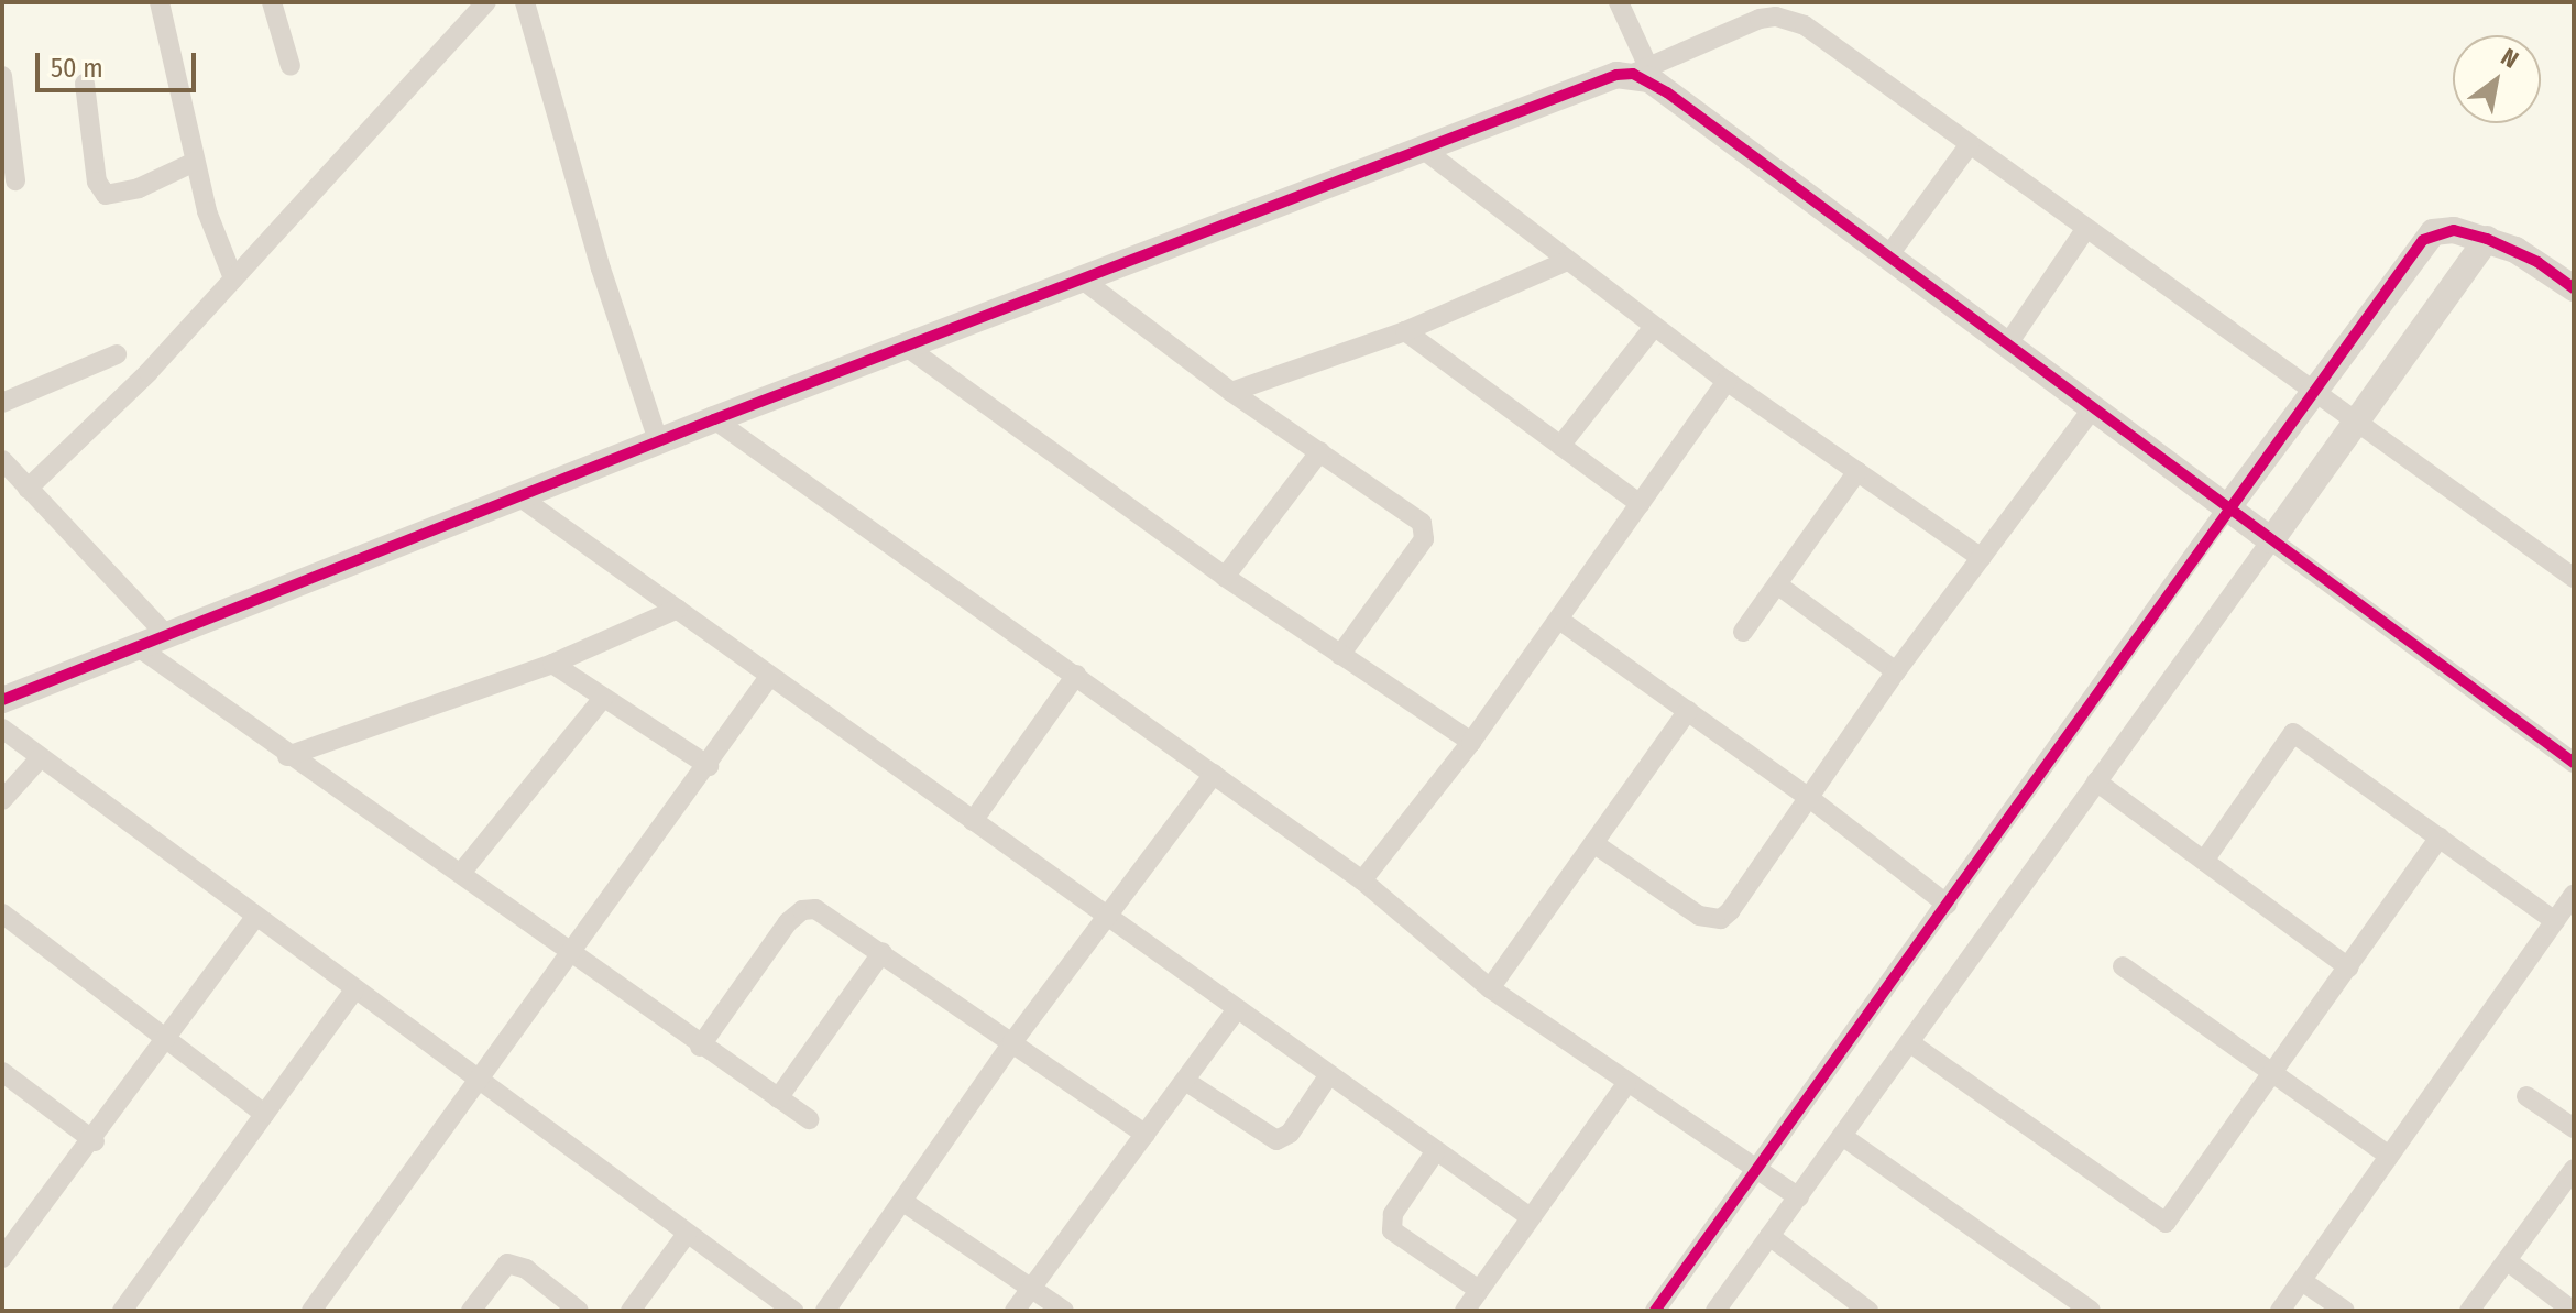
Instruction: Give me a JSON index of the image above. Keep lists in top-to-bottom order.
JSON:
{
  "scale_bar": "50 m",
  "north": "top right"
}
